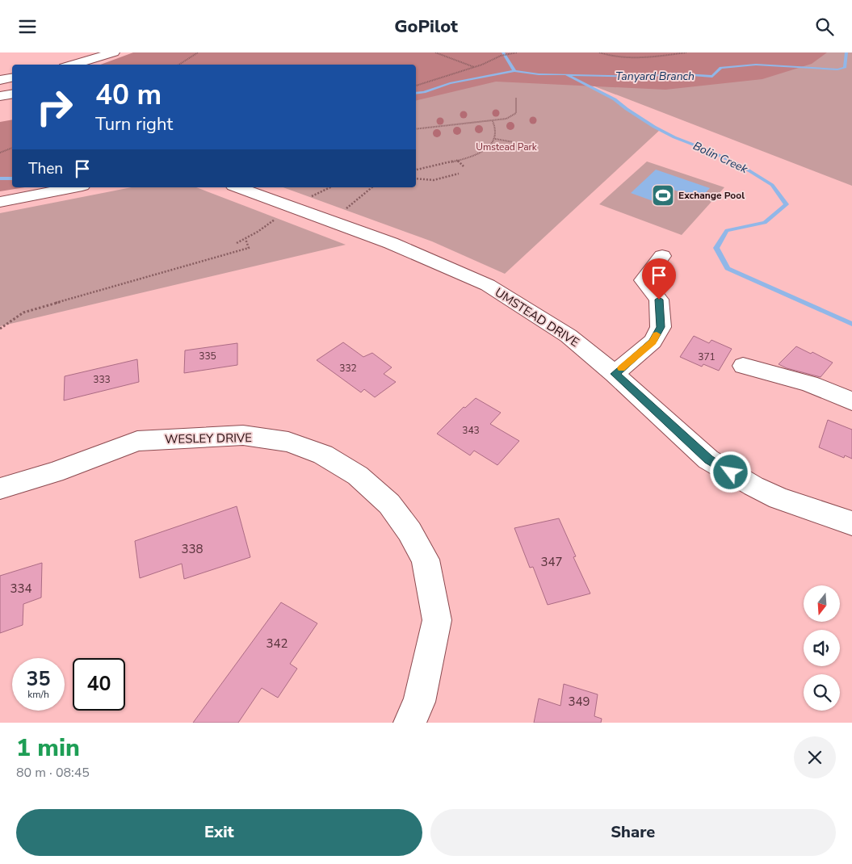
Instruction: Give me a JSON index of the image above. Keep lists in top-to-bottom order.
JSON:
{
  "streets": {
    "street": ["UMSTEAD DRIVE", "WESLEY DRIVE"]
  },
  "water": ["Tanyard Branch", "Bolin Creek"],
  "parks": ["Umstead Park"],
  "places": {
    "sports": ["Exchange Pool"]
  },
  "house_numbers": [
    "335",
    "371",
    "332",
    "333",
    "343",
    "338",
    "347",
    "334",
    "342",
    "349"
  ],
  "north": "bottom",
  "page": {
    "header": "GoPilot",
    "turn": ["40 m", "Turn right"],
    "then": "Then",
    "speed": "35 km/h",
    "limit": "40",
    "heading": ["1 min", "80 m · 08:45"],
    "buttons": ["Exit", "Share"]
  }
}
